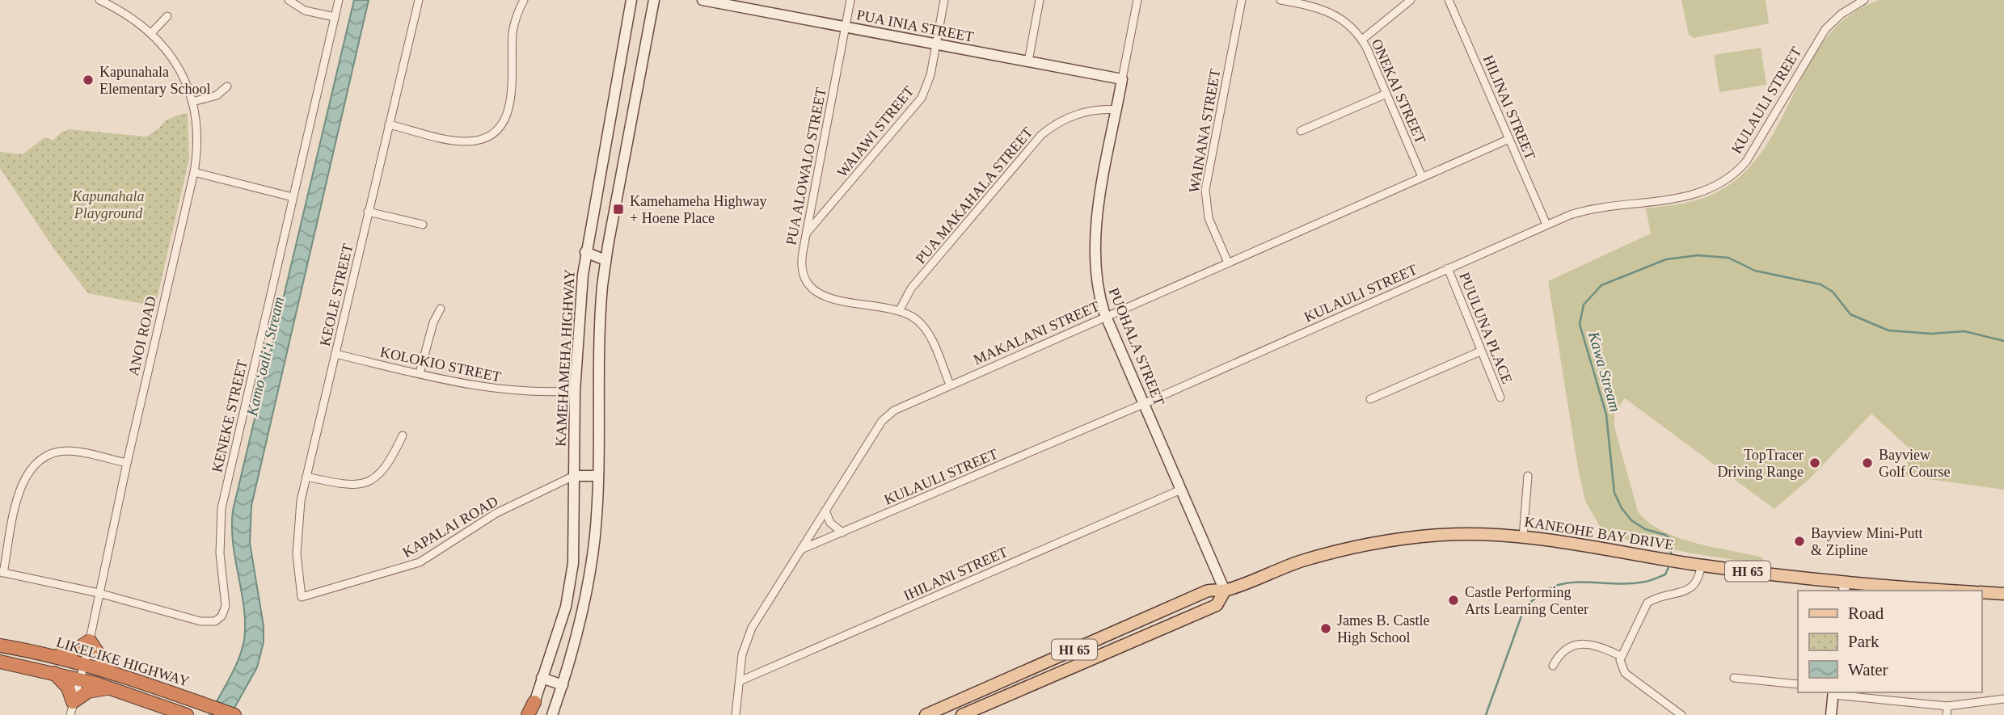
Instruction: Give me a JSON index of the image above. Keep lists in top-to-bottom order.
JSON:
{
  "streets": {
    "highway": ["LIKELIKE HIGHWAY"],
    "main road": [
      "PUA INIA STREET",
      "PUOHALA STREET",
      "KAMEHAMEHA HIGHWAY",
      "KANEOHE BAY DRIVE",
      "HI 65"
    ],
    "street": [
      "ONEKAI STREET",
      "KULAULI STREET",
      "HILINAI STREET",
      "WAINANA STREET",
      "WAIAWI STREET",
      "PUA ALOWALO STREET",
      "PUA MAKAHALA STREET",
      "KEOLE STREET",
      "PUULUNA PLACE",
      "MAKALANI STREET",
      "ANOI ROAD",
      "KOLOKIO STREET",
      "KENEKE STREET",
      "KAPALAI ROAD",
      "IHILANI STREET"
    ]
  },
  "crossings": [
    ["PUA INIA STREET", "WAIAWI STREET"],
    ["PUA INIA STREET", "PUA ALOWALO STREET"],
    ["PUA INIA STREET", "PUOHALA STREET"],
    ["ONEKAI STREET", "MAKALANI STREET"],
    ["KULAULI STREET", "HILINAI STREET"],
    ["KULAULI STREET", "PUULUNA PLACE"],
    ["KULAULI STREET", "MAKALANI STREET"],
    ["KULAULI STREET", "PUOHALA STREET"],
    ["HILINAI STREET", "MAKALANI STREET"],
    ["WAINANA STREET", "MAKALANI STREET"],
    ["WAIAWI STREET", "PUA ALOWALO STREET"],
    ["PUA ALOWALO STREET", "PUA MAKAHALA STREET"],
    ["PUA ALOWALO STREET", "MAKALANI STREET"],
    ["PUA MAKAHALA STREET", "PUOHALA STREET"],
    ["KEOLE STREET", "KOLOKIO STREET"],
    ["KEOLE STREET", "KAPALAI ROAD"],
    ["MAKALANI STREET", "PUOHALA STREET"],
    ["MAKALANI STREET", "IHILANI STREET"],
    ["ANOI ROAD", "KENEKE STREET"],
    ["ANOI ROAD", "LIKELIKE HIGHWAY"],
    ["PUOHALA STREET", "KANEOHE BAY DRIVE"],
    ["PUOHALA STREET", "IHILANI STREET"],
    ["KAMEHAMEHA HIGHWAY", "KOLOKIO STREET"],
    ["KAMEHAMEHA HIGHWAY", "KAPALAI ROAD"]
  ],
  "water": ["Kamoʻoaliʻi Stream", "Kawa Stream"],
  "parks": ["Kapunahala Playground"],
  "places": {
    "other": [
      "Kapunahala Elementary School",
      "TopTracer Driving Range",
      "Bayview Golf Course",
      "Bayview Mini-Putt & Zipline",
      "Castle Performing Arts Learning Center",
      "James B. Castle High School"
    ],
    "transit": ["Kamehameha Highway + Hoene Place"]
  },
  "legend": ["Road", "Park", "Water"]
}
